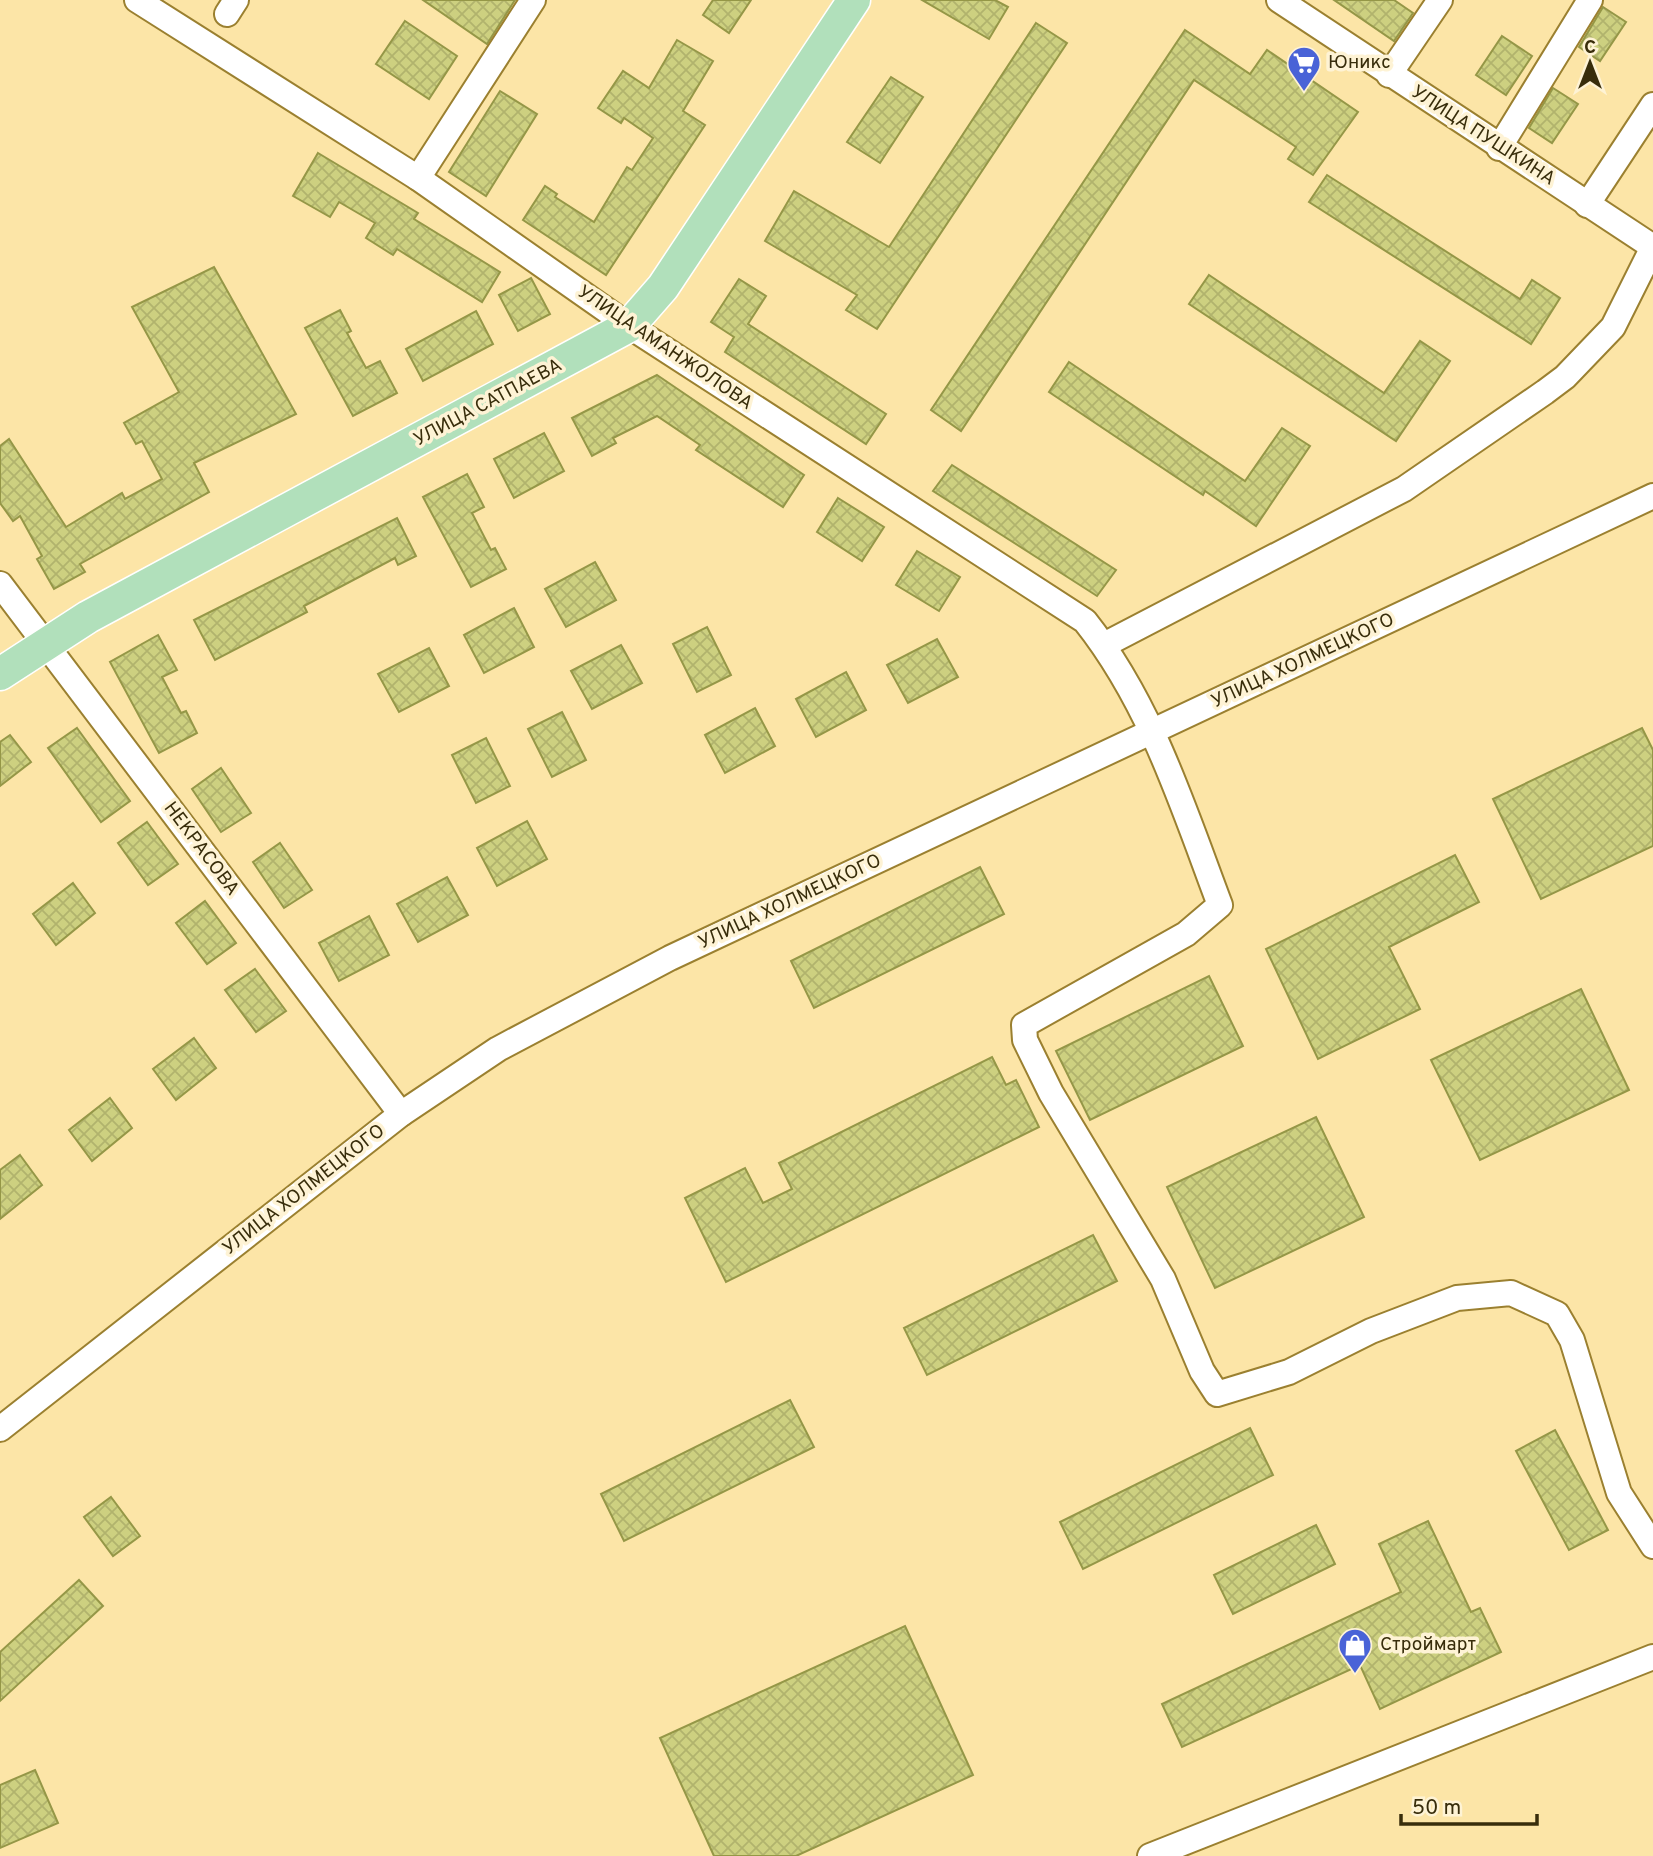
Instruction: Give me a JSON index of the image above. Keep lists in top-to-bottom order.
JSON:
{
  "streets": {
    "main road": ["УЛИЦА САТПАЕВА"],
    "street": [
      "УЛИЦА ПУШКИНА",
      "УЛИЦА АМАНЖОЛОВА",
      "УЛИЦА ХОЛМЕЦКОГО",
      "НЕКРАСОВА"
    ]
  },
  "crossings": [
    ["УЛИЦА АМАНЖОЛОВА", "УЛИЦА САТПАЕВА"],
    ["УЛИЦА АМАНЖОЛОВА", "УЛИЦА ХОЛМЕЦКОГО"],
    ["УЛИЦА САТПАЕВА", "НЕКРАСОВА"],
    ["УЛИЦА ХОЛМЕЦКОГО", "НЕКРАСОВА"]
  ],
  "places": {
    "supermarket": ["Юникс"],
    "shop": ["Строймарт"]
  },
  "scale_bar": "50 m",
  "north": "top"
}
